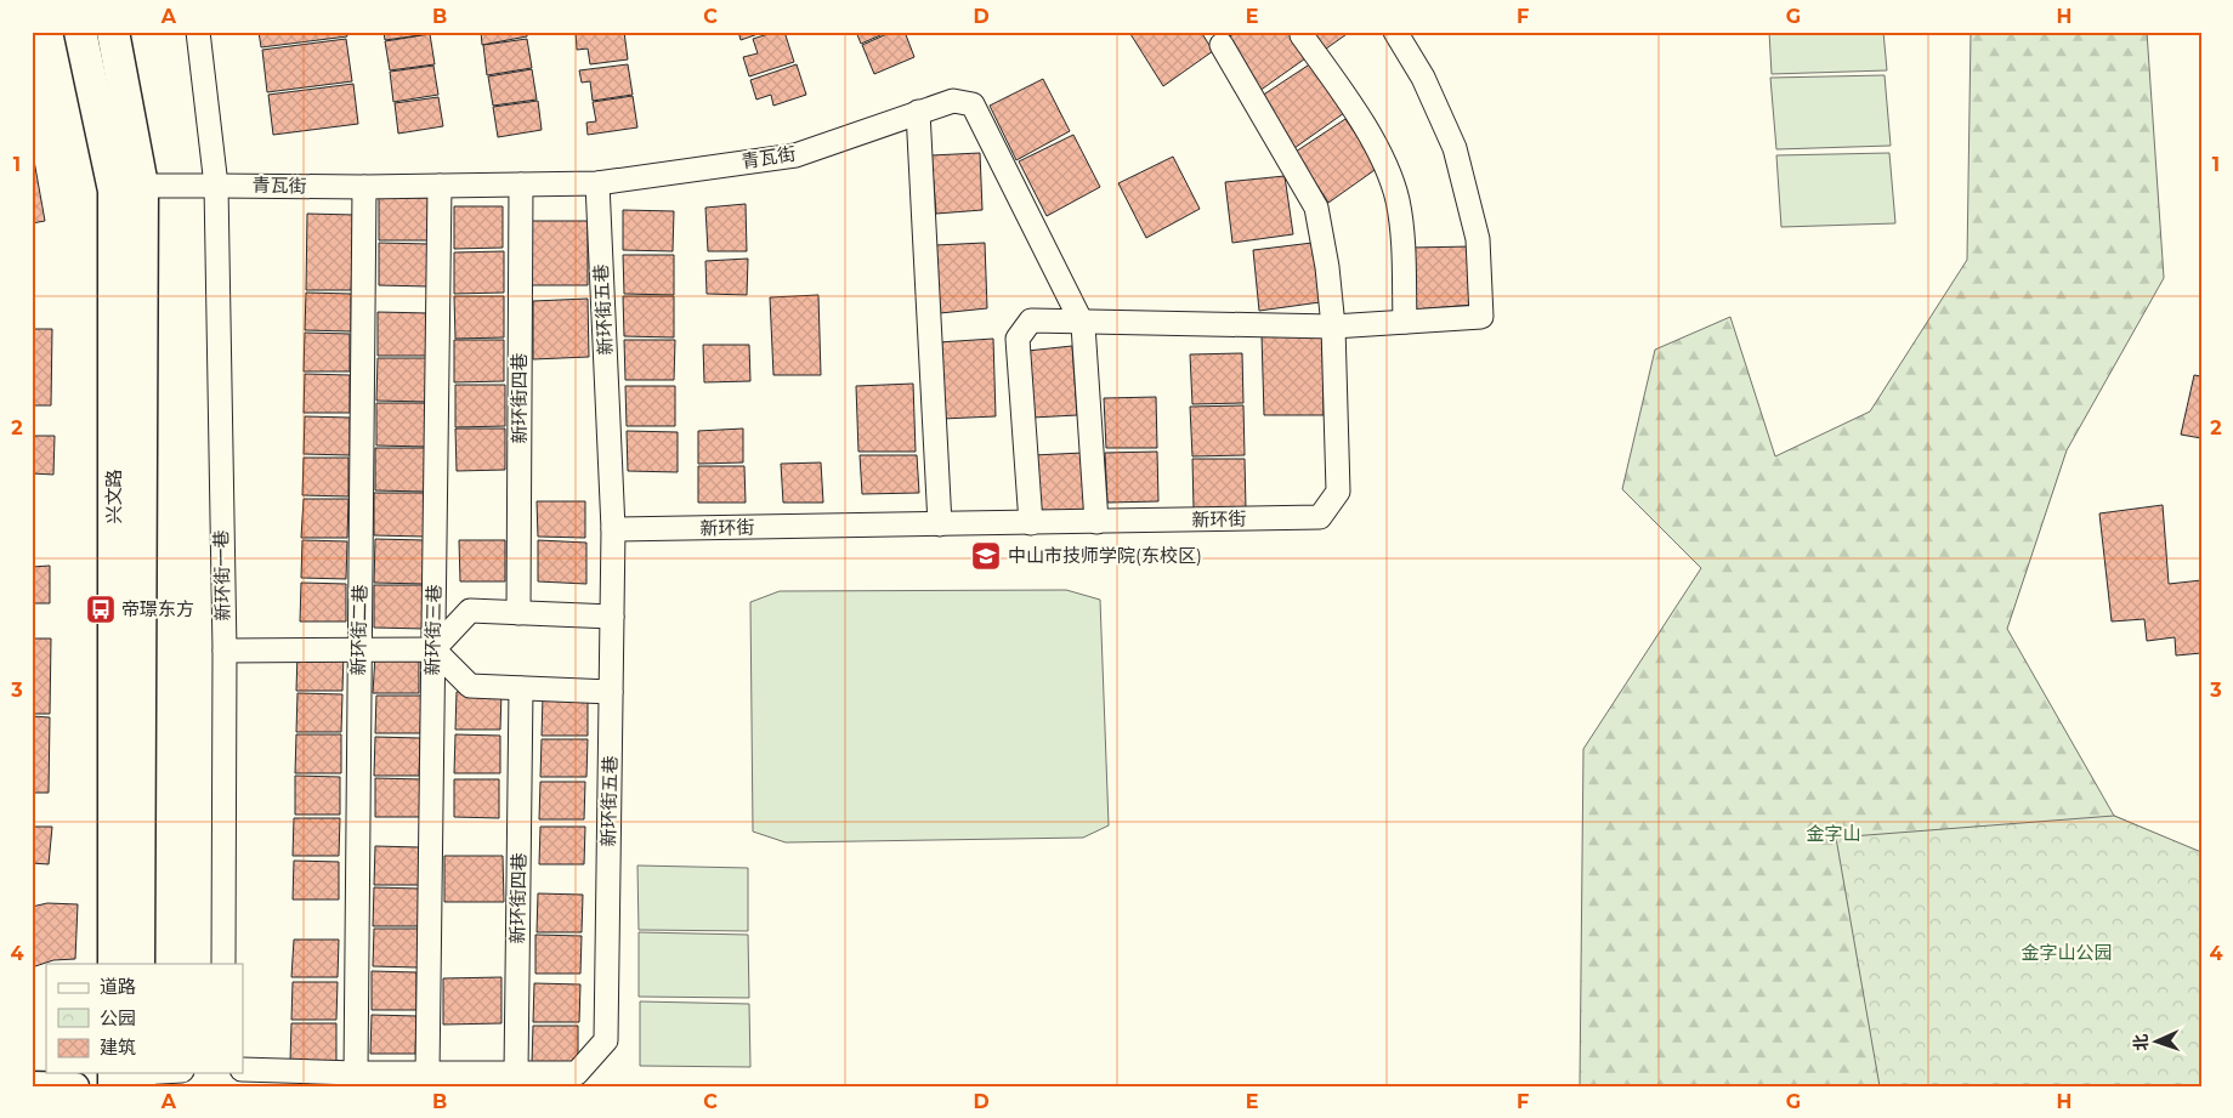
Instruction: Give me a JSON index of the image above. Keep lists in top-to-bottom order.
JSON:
{
  "streets": {
    "main road": ["兴文路"],
    "street": [
      "青瓦街",
      "新环街五巷",
      "新环街四巷",
      "新环街",
      "新环街一巷",
      "新环街二巷",
      "新环街三巷"
    ]
  },
  "crossings": [
    ["青瓦街", "新环街五巷"],
    ["青瓦街", "新环街四巷"],
    ["青瓦街", "兴文路"],
    ["青瓦街", "新环街"],
    ["青瓦街", "新环街一巷"],
    ["青瓦街", "新环街二巷"],
    ["青瓦街", "新环街三巷"],
    ["新环街五巷", "新环街四巷"],
    ["新环街五巷", "新环街"],
    ["新环街五巷", "新环街二巷"],
    ["新环街五巷", "新环街三巷"]
  ],
  "parks": ["金字山", "金字山公园"],
  "places": {
    "school or university": ["中山市技师学院(东校区)"],
    "bus stop": ["帝璟东方"]
  },
  "legend": ["道路", "公园", "建筑"],
  "north": "left",
  "grid": {
    "columns": [
      "A",
      "B",
      "C",
      "D",
      "E",
      "F",
      "G",
      "H"
    ],
    "rows": [
      "1",
      "2",
      "3",
      "4"
    ]
  }
}
